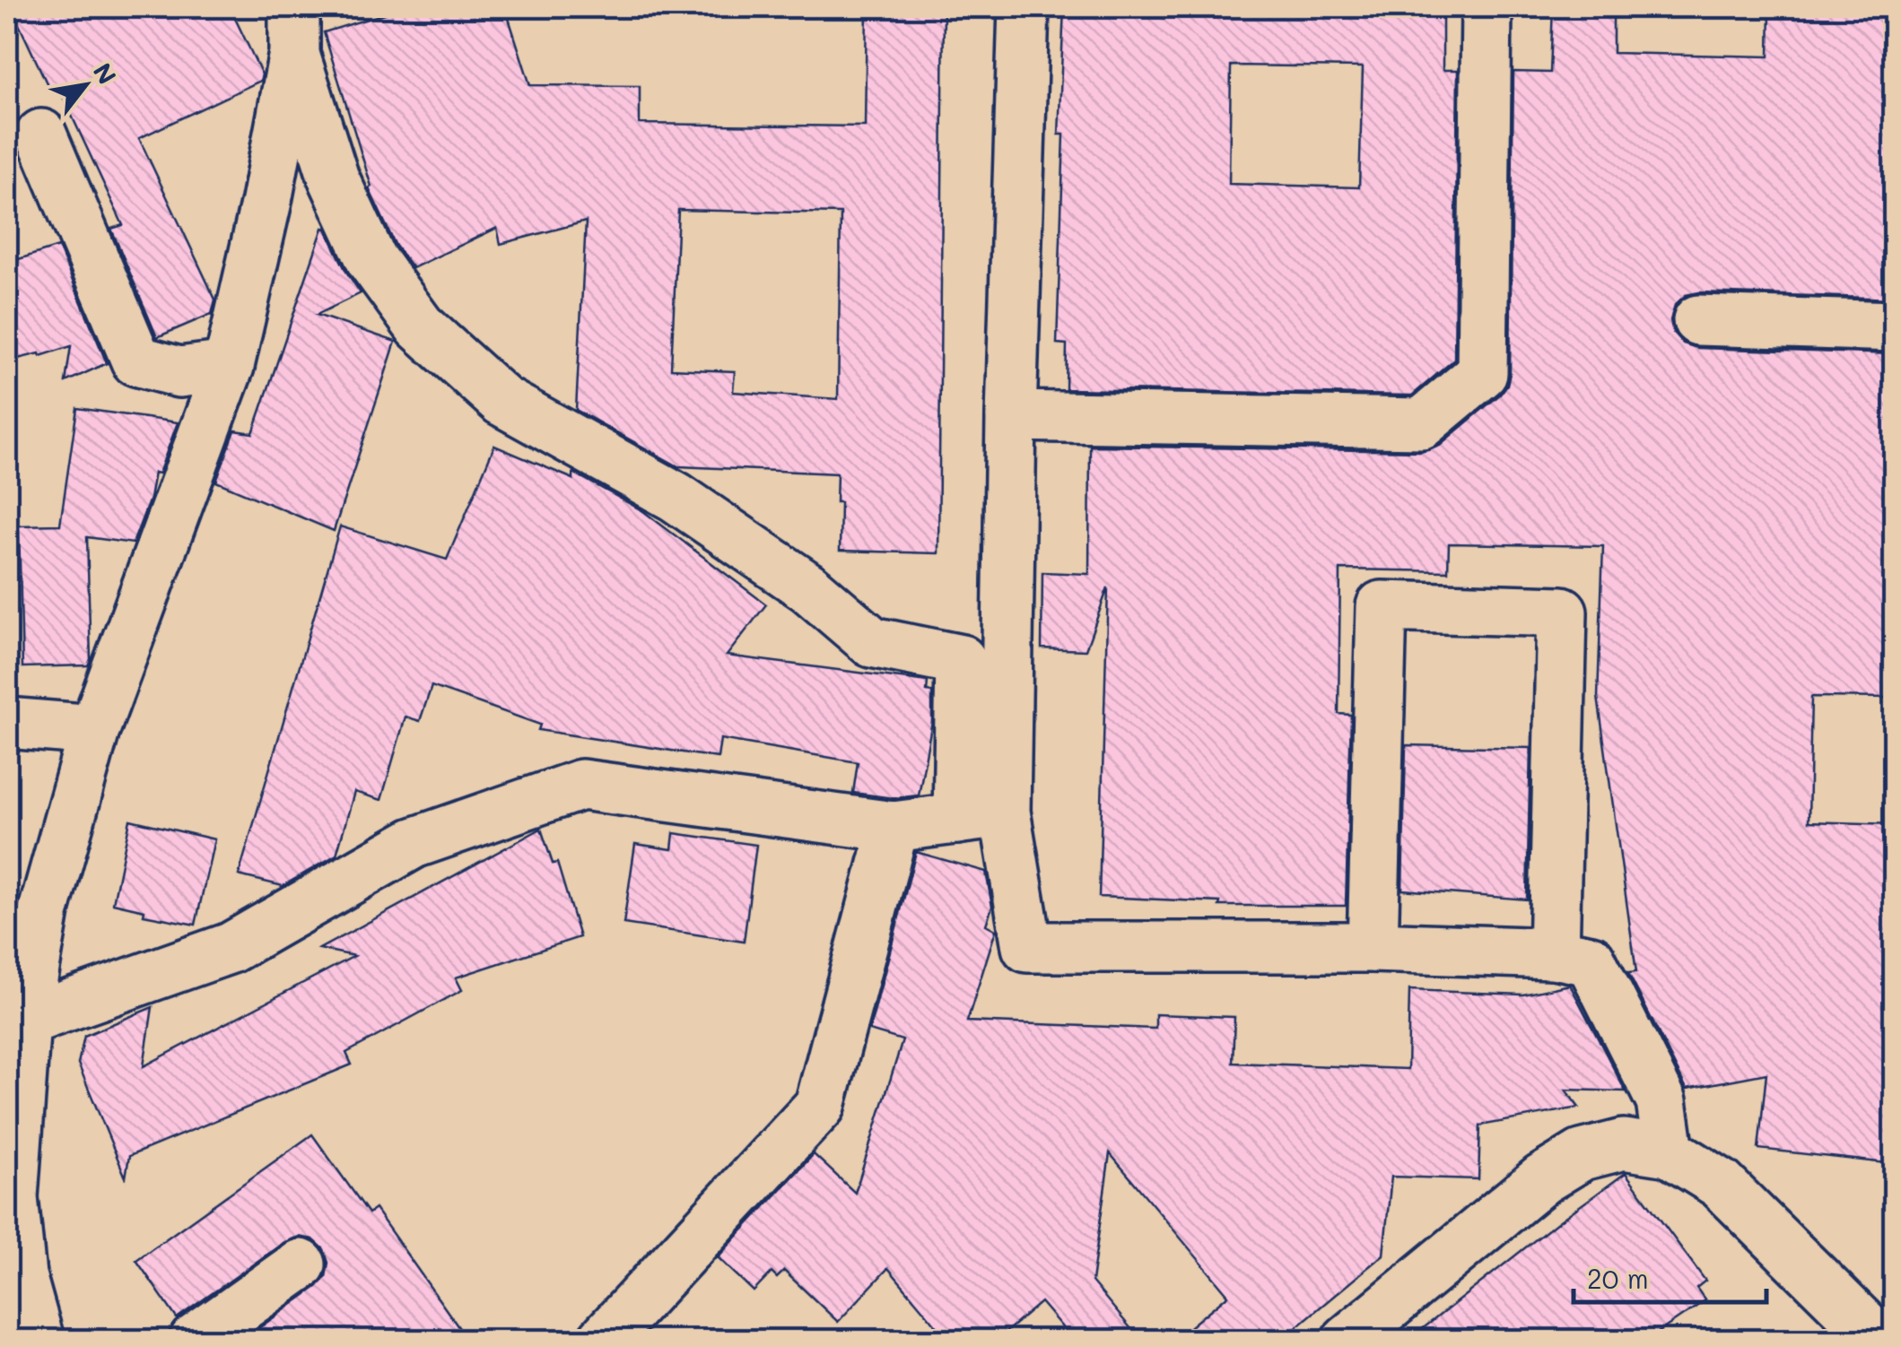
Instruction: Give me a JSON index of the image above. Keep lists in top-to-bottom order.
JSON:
{
  "scale_bar": "20 m",
  "north": "top right"
}
